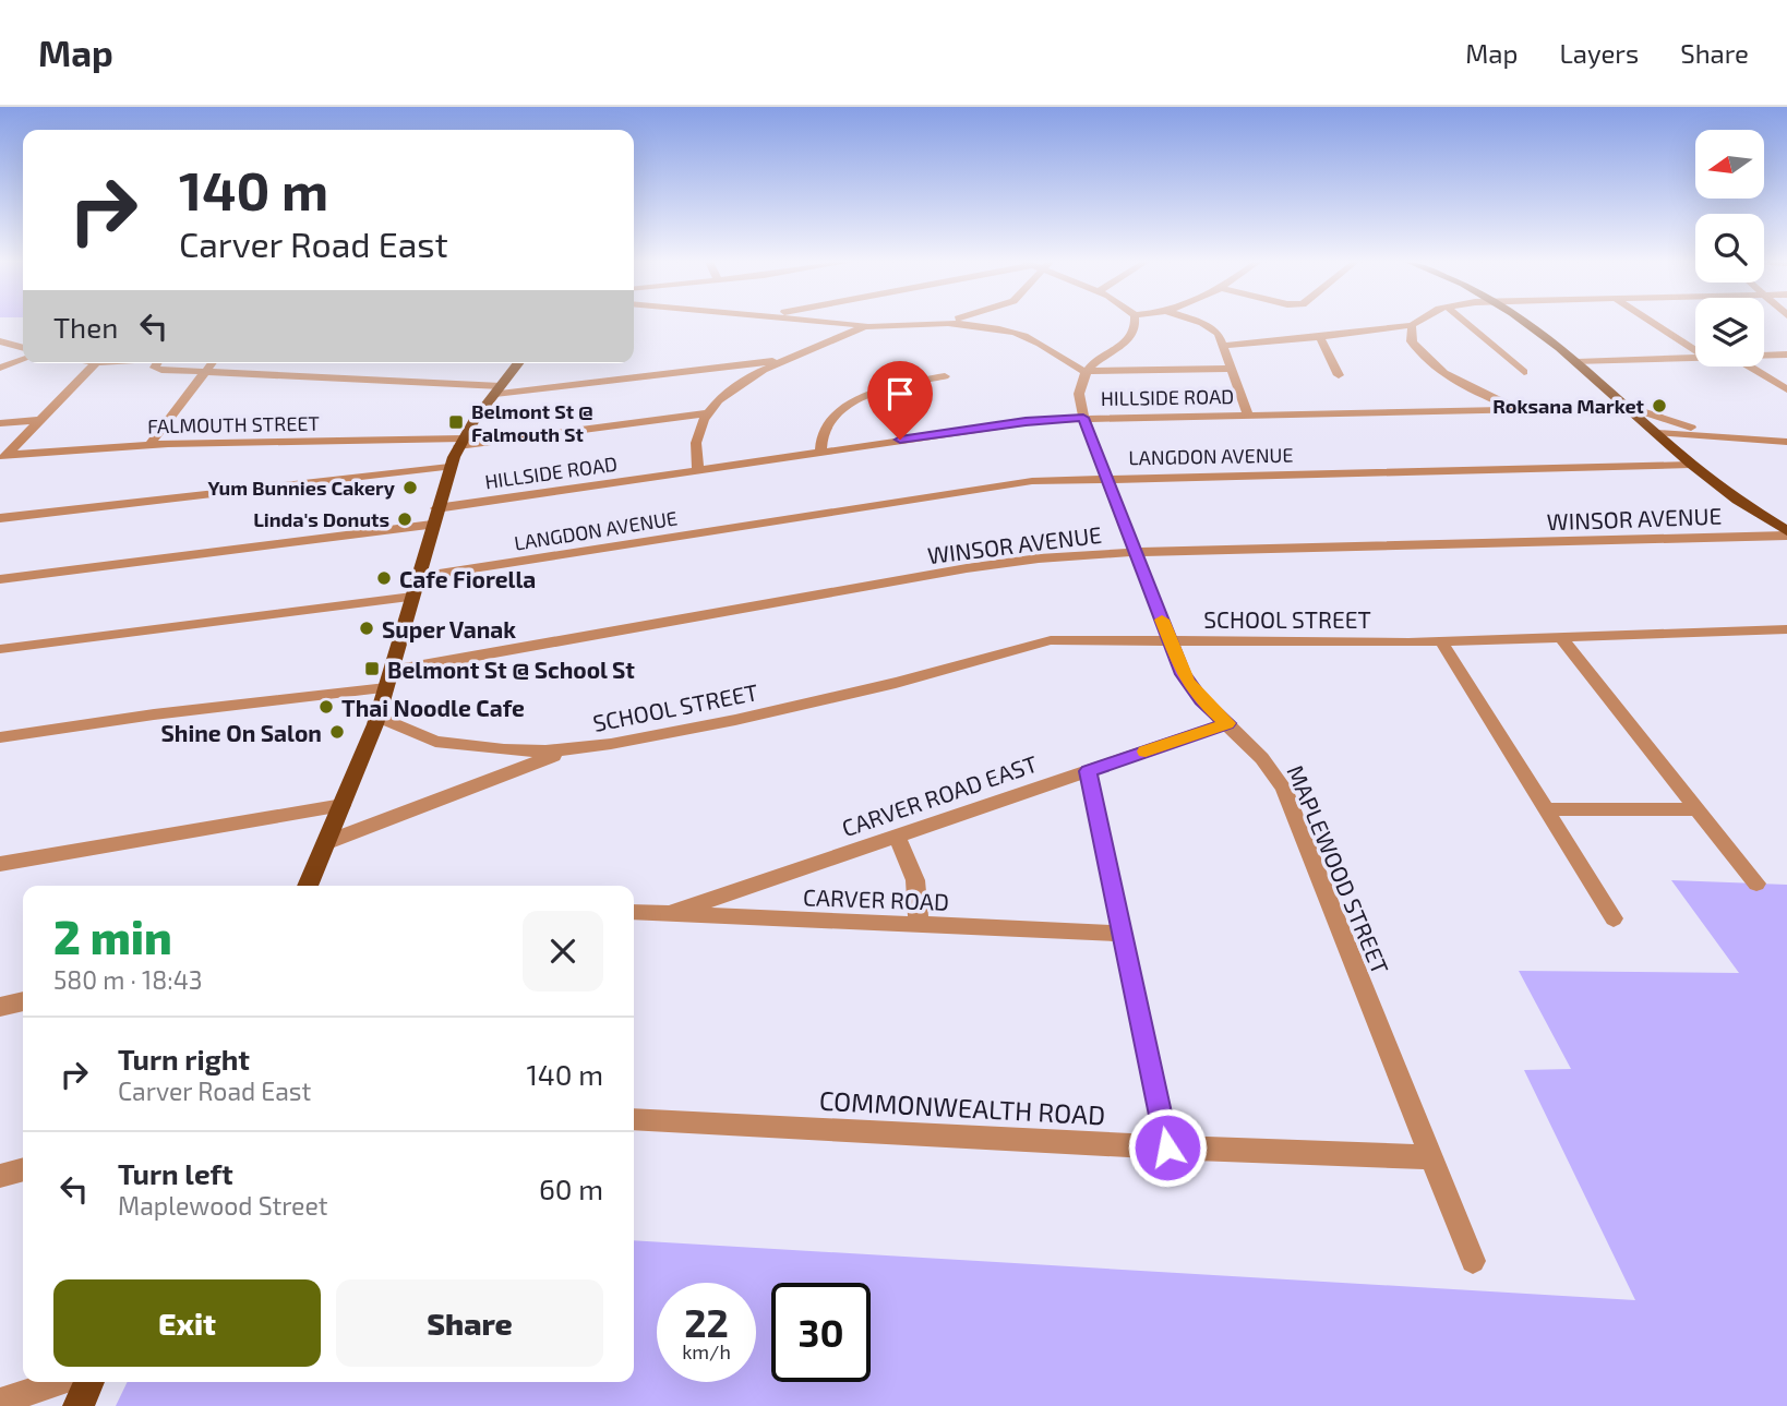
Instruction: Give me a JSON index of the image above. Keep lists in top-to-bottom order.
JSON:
{
  "streets": {
    "street": [
      "HILLSIDE ROAD",
      "FALMOUTH STREET",
      "LANGDON AVENUE",
      "WINSOR AVENUE",
      "SCHOOL STREET",
      "CARVER ROAD EAST",
      "MAPLEWOOD STREET",
      "CARVER ROAD",
      "COMMONWEALTH ROAD"
    ]
  },
  "crossings": [
    ["HILLSIDE ROAD", "MAPLEWOOD STREET"],
    ["LANGDON AVENUE", "MAPLEWOOD STREET"],
    ["WINSOR AVENUE", "MAPLEWOOD STREET"],
    ["SCHOOL STREET", "MAPLEWOOD STREET"],
    ["CARVER ROAD EAST", "MAPLEWOOD STREET"],
    ["CARVER ROAD EAST", "CARVER ROAD"],
    ["MAPLEWOOD STREET", "COMMONWEALTH ROAD"]
  ],
  "places": {
    "other": [
      "Roksana Market",
      "Yum Bunnies Cakery",
      "Linda's Donuts",
      "Cafe Fiorella",
      "Super Vanak",
      "Thai Noodle Cafe",
      "Shine On Salon"
    ],
    "transit": ["Belmont St @ Falmouth St", "Belmont St @ School St"]
  },
  "north": "left",
  "page": {
    "header": "Map",
    "nav": ["Map", "Layers", "Share"],
    "turn": ["140 m", "Carver Road East"],
    "then": "Then",
    "heading": ["2 min", "580 m · 18:43"],
    "list": [
      {
        "name": "Turn right",
        "note": "Carver Road East",
        "value": "140 m"
      },
      {
        "name": "Turn left",
        "note": "Maplewood Street",
        "value": "60 m"
      }
    ],
    "buttons": ["Exit", "Share"],
    "speed": "22 km/h",
    "limit": "30"
  }
}
